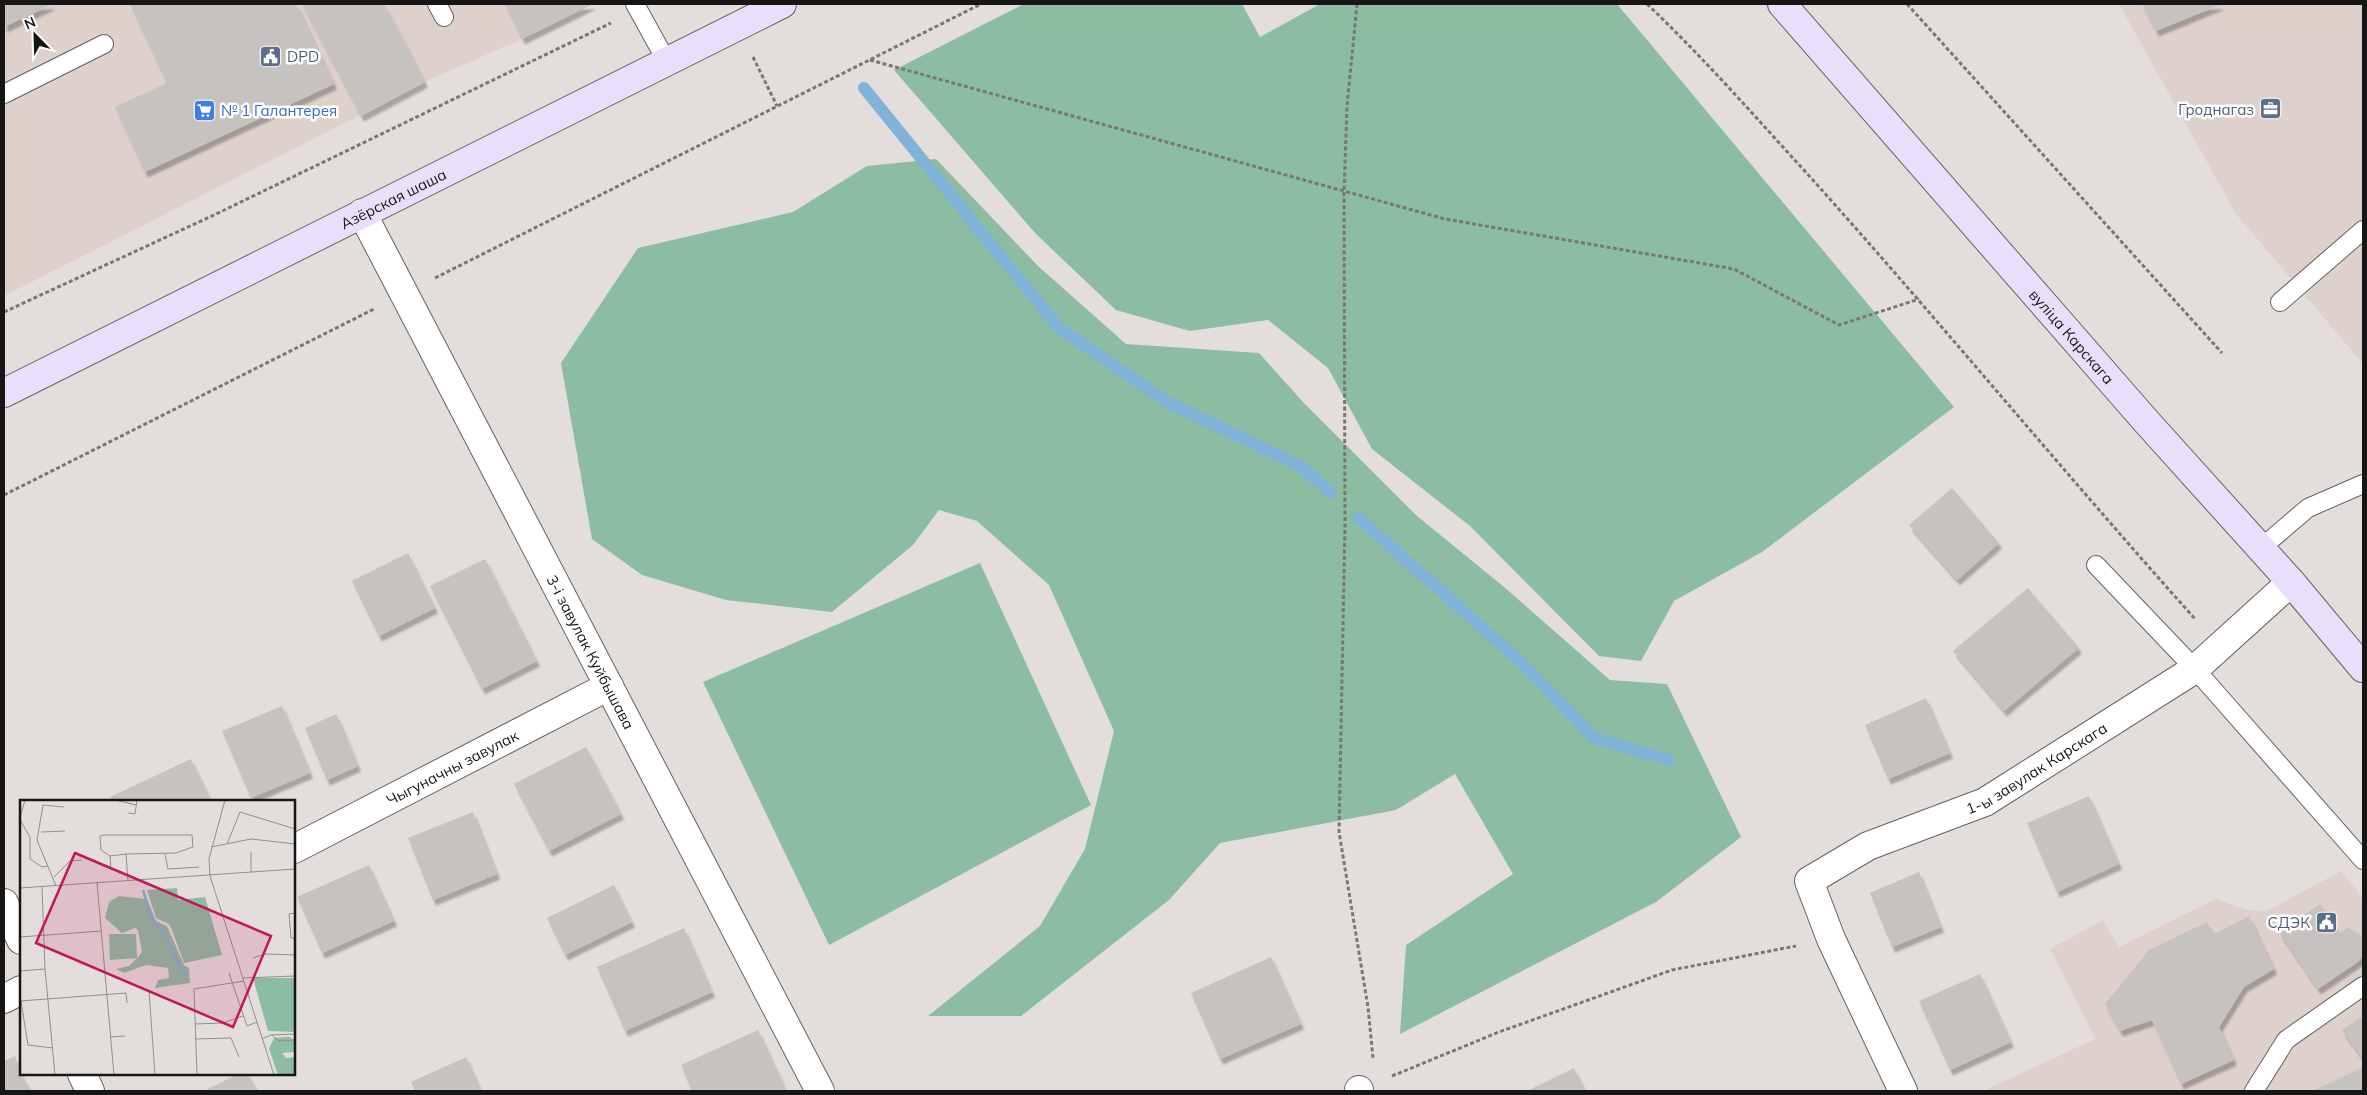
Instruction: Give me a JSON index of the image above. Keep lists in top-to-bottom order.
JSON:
{
  "streets": {
    "main road": ["Азёрская шаша", "вуліца Карскага"],
    "street": ["3-і завулак Куйбышава", "Чыгуначны завулак", "1-ы завулак Карскага"]
  },
  "crossings": [
    ["Азёрская шаша", "3-і завулак Куйбышава"],
    ["вуліца Карскага", "1-ы завулак Карскага"],
    ["3-і завулак Куйбышава", "Чыгуначны завулак"]
  ],
  "places": {
    "public building": ["DPD", "СДЭК"],
    "office": ["Гроднагаз"],
    "supermarket": ["№ 1 Галантерея"]
  },
  "north": "top left"
}
